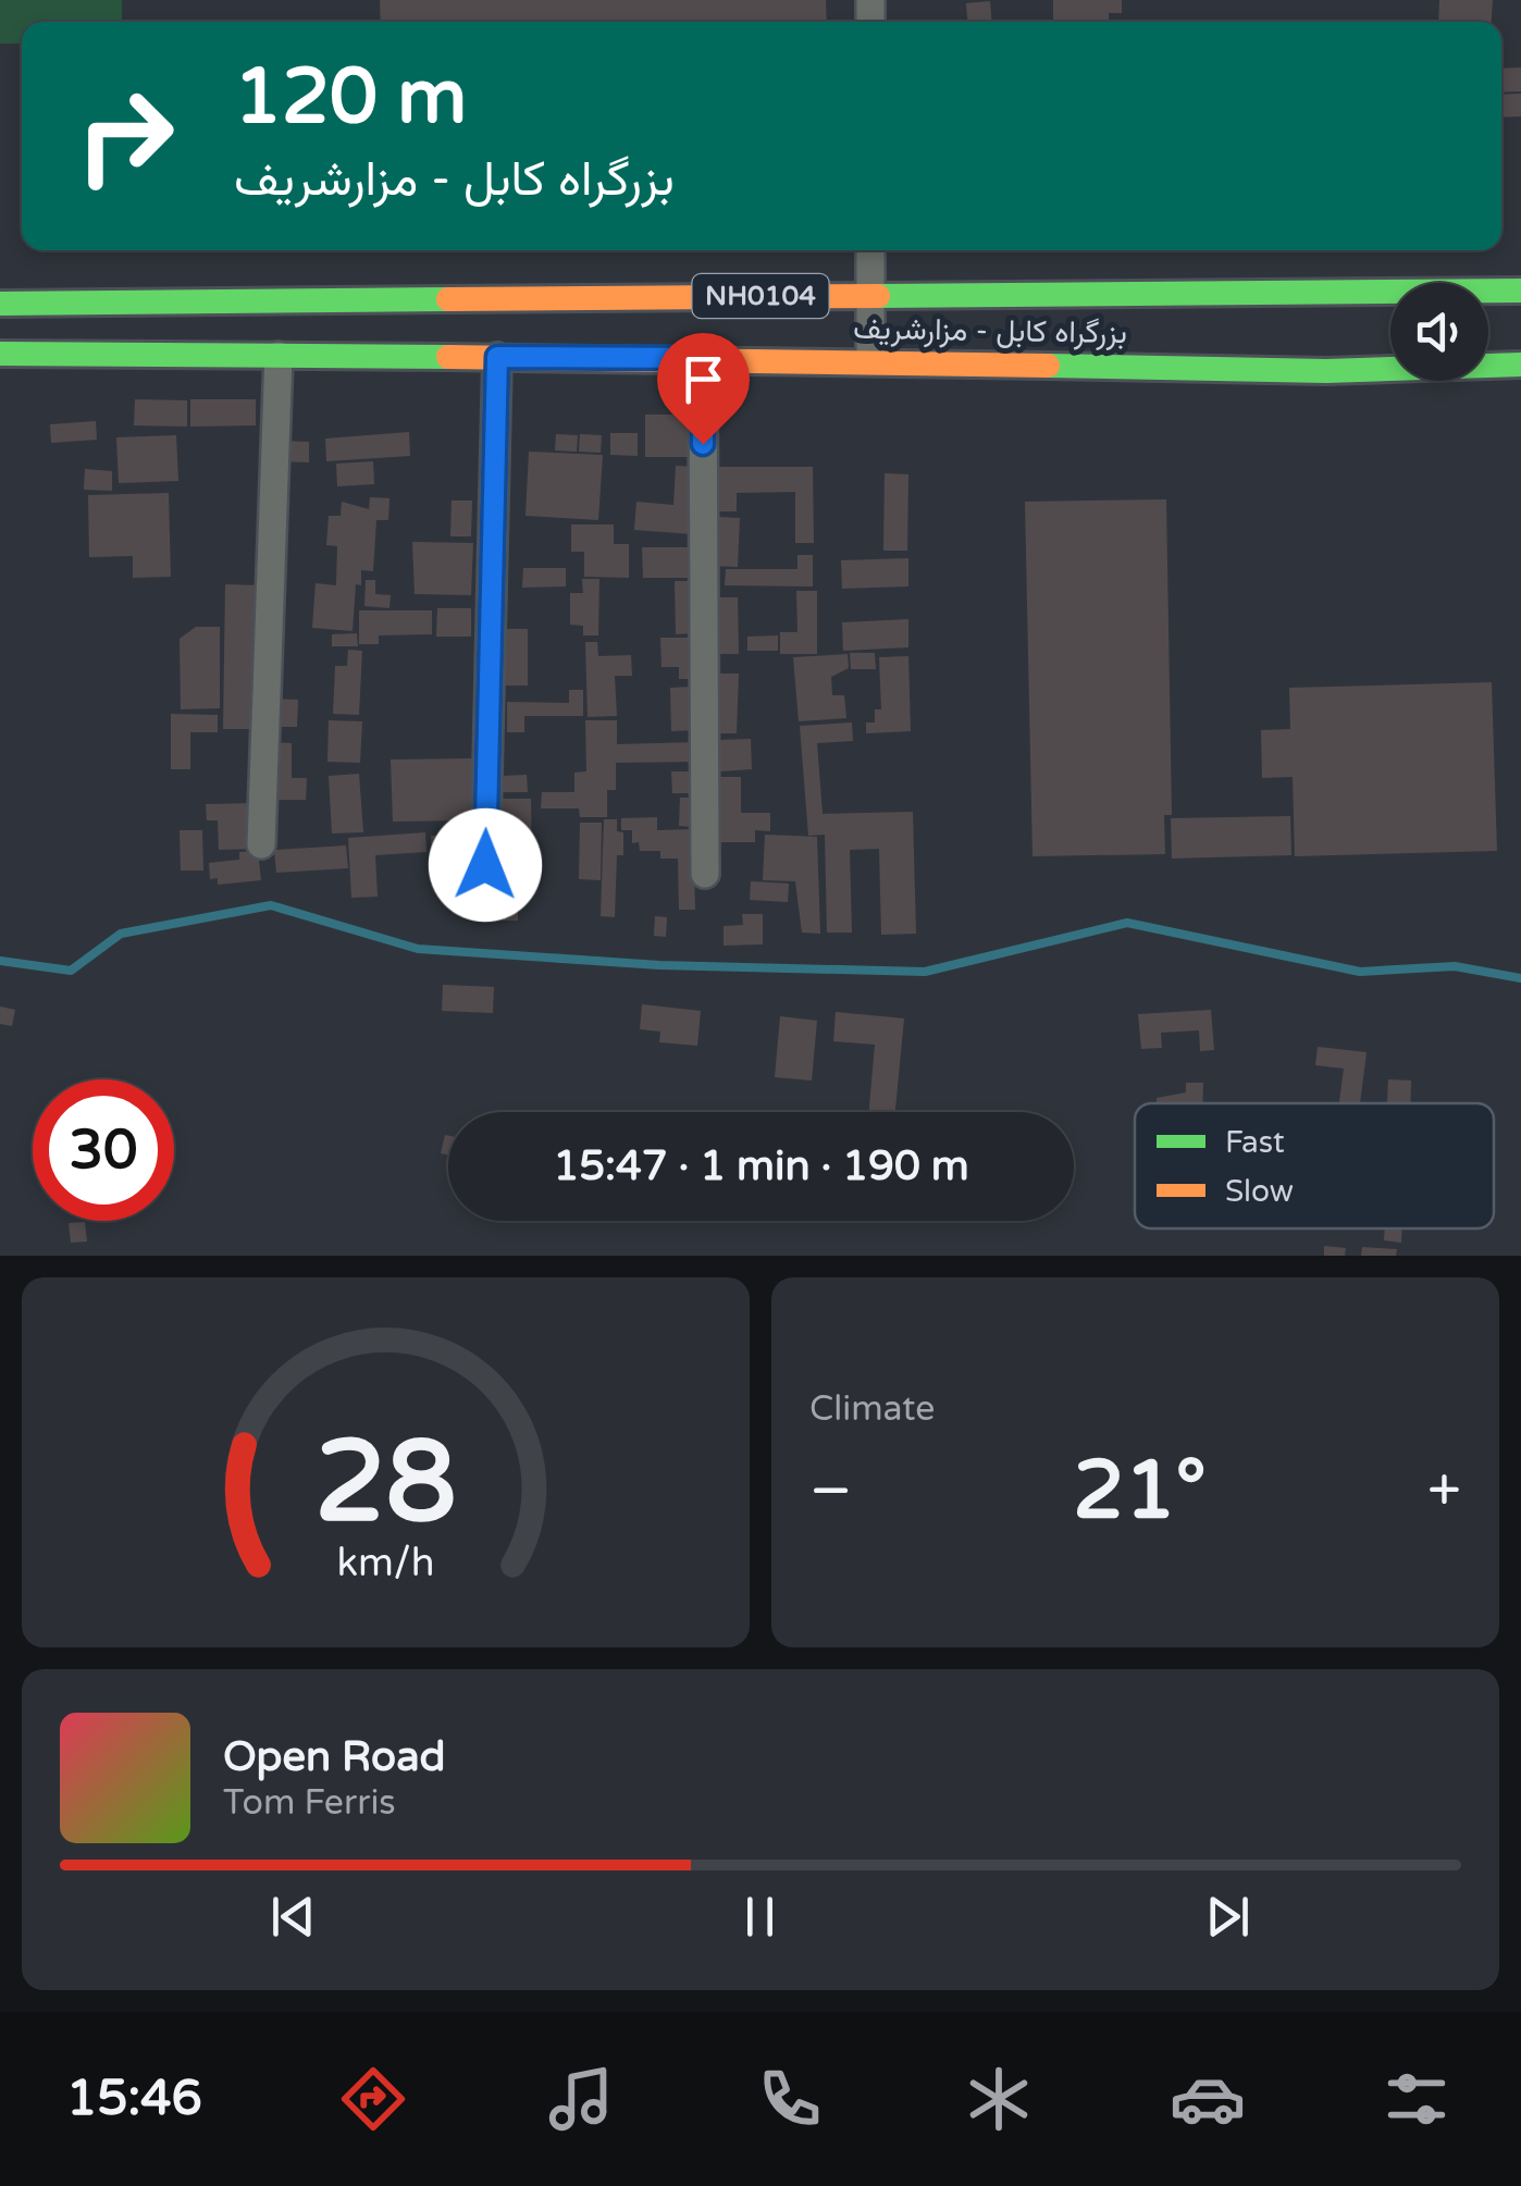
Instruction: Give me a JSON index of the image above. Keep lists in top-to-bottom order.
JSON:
{
  "streets": {
    "highway": ["NH0104", "بزرگراه کابل - مزارشریف"]
  },
  "legend": ["Fast", "Slow"],
  "page": {
    "turn": ["120 m", "بزرگراه کابل - مزارشریف"],
    "limit": "30",
    "trip": "15:47 · 1 min · 190 m",
    "tile": "Climate",
    "heat": ["−", "21°", "+"],
    "song": ["Open Road", "Tom Ferris"],
    "tabs": "15:46",
    "gauge": ["28", "km/h"]
  }
}
